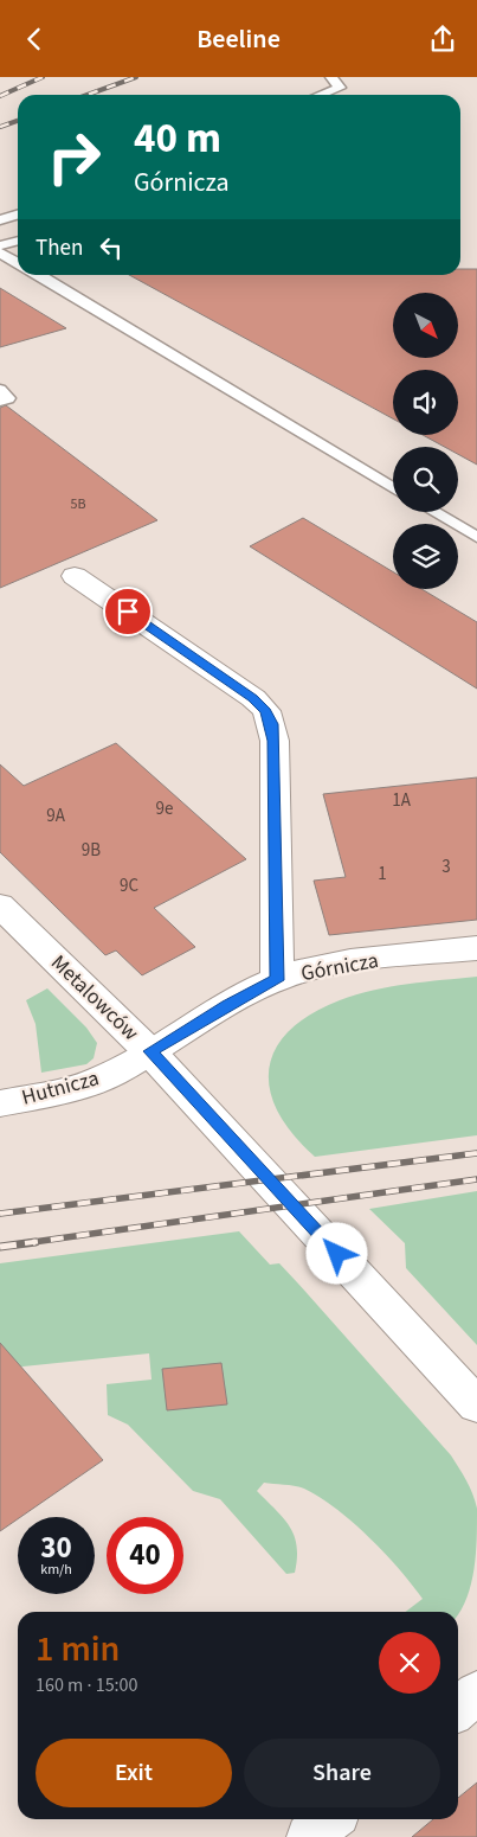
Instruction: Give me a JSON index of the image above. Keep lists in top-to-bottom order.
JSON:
{
  "streets": {
    "street": ["Górnicza", "Metalowców", "Hutnicza"]
  },
  "crossings": [
    ["Górnicza", "Metalowców"],
    ["Górnicza", "Hutnicza"],
    ["Metalowców", "Hutnicza"]
  ],
  "house_numbers": [
    "5B",
    "1A",
    "9e",
    "9A",
    "9B",
    "3",
    "1",
    "9C"
  ],
  "north": "bottom right",
  "page": {
    "header": "Beeline",
    "turn": ["40 m", "Górnicza"],
    "then": "Then",
    "speed": "30 km/h",
    "limit": "40",
    "heading": ["1 min", "160 m · 15:00"],
    "buttons": ["Exit", "Share"]
  }
}
